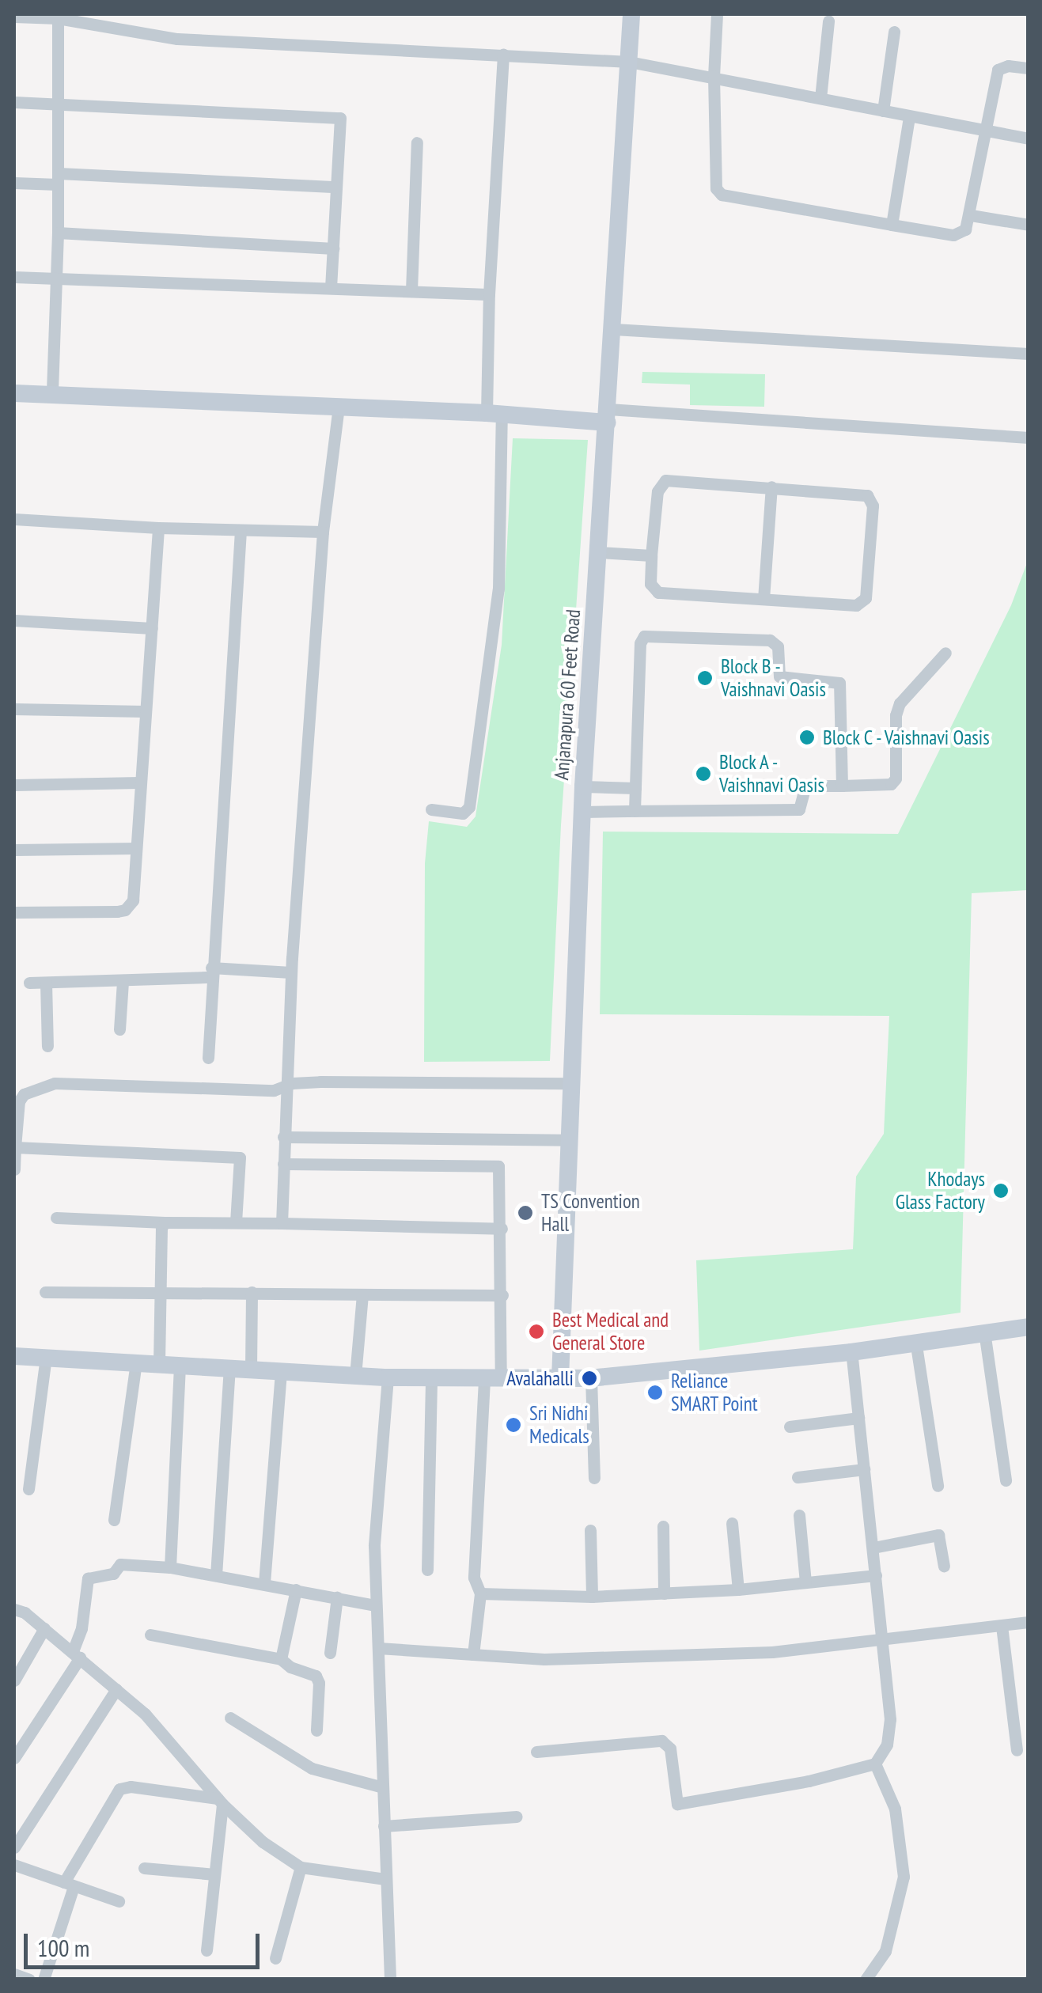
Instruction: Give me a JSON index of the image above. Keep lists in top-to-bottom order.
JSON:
{
  "streets": {
    "street": ["Anjanapura 60 Feet Road"]
  },
  "places": [
    "Block B - Vaishnavi Oasis",
    "Block C - Vaishnavi Oasis",
    "Block A - Vaishnavi Oasis",
    "Khodays Glass Factory",
    "TS Convention Hall",
    "Best Medical and General Store",
    "Avalahalli",
    "Reliance SMART Point",
    "Sri Nidhi Medicals"
  ],
  "scale_bar": "100 m"
}
